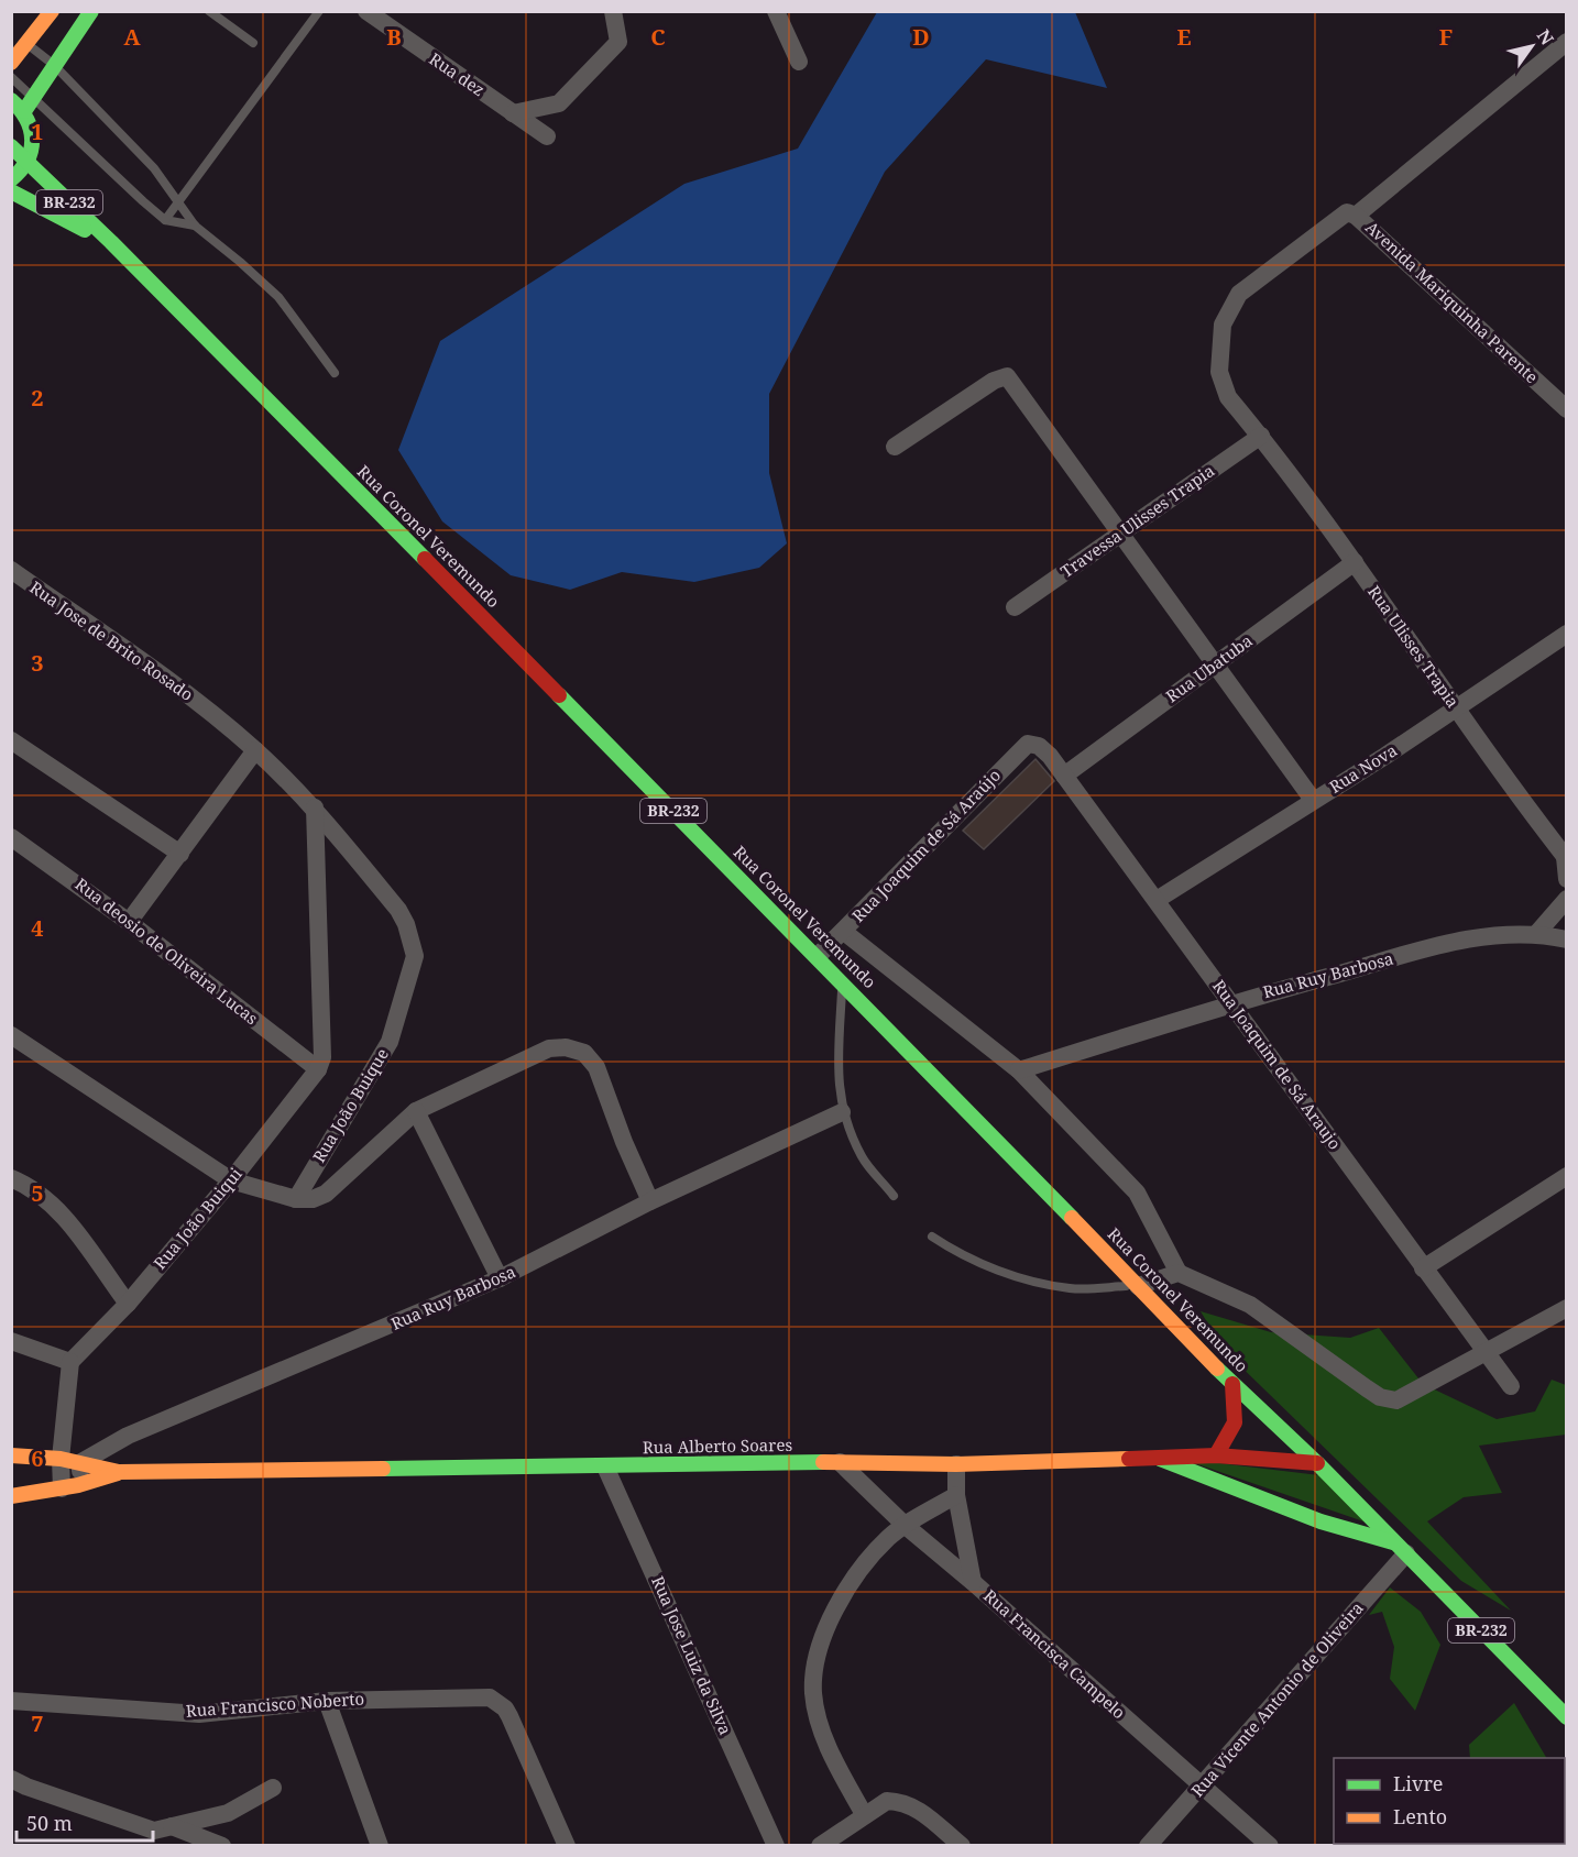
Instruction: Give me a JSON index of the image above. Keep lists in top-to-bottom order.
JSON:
{
  "streets": {
    "main road": ["BR-232", "Rua Coronel Veremundo", "Rua Alberto Soares"],
    "street": [
      "Rua dez",
      "Avenida Mariquinha Parente",
      "Travessa Ulisses Trapia",
      "Rua Jose de Brito Rosado",
      "Rua Ulisses Trapia",
      "Rua Ubatuba",
      "Rua Nova",
      "Rua Joaquim de Sá Araújo",
      "Rua deosio de Oliveira Lucas",
      "Rua Ruy Barbosa",
      "Rua Joaquim de Sá Araujo",
      "Rua João Buique",
      "Rua João Buiqui",
      "Rua Francisca Campelo",
      "Rua Jose Luiz da Silva",
      "Rua Vicente Antonio de Oliveira",
      "Rua Francisco Noberto"
    ]
  },
  "crossings": [
    ["Avenida Mariquinha Parente", "Travessa Ulisses Trapia"],
    ["Avenida Mariquinha Parente", "Rua Ulisses Trapia"],
    ["Travessa Ulisses Trapia", "Rua Ulisses Trapia"],
    ["Rua Coronel Veremundo", "Rua Joaquim de Sá Araújo"],
    ["Rua Coronel Veremundo", "Rua Alberto Soares"],
    ["Rua Coronel Veremundo", "Rua Vicente Antonio de Oliveira"],
    ["Rua Jose de Brito Rosado", "Rua João Buique"],
    ["Rua Ulisses Trapia", "Rua Ubatuba"],
    ["Rua Ulisses Trapia", "Rua Nova"],
    ["Rua Ubatuba", "Rua Joaquim de Sá Araujo"],
    ["Rua Nova", "Rua Joaquim de Sá Araujo"],
    ["Rua Joaquim de Sá Araújo", "Rua Joaquim de Sá Araujo"],
    ["Rua deosio de Oliveira Lucas", "Rua João Buiqui"],
    ["Rua Ruy Barbosa", "Rua Joaquim de Sá Araujo"],
    ["Rua Ruy Barbosa", "Rua Alberto Soares"],
    ["Rua Alberto Soares", "Rua Francisca Campelo"],
    ["Rua Alberto Soares", "Rua Jose Luiz da Silva"],
    ["Rua Francisca Campelo", "Rua Vicente Antonio de Oliveira"]
  ],
  "legend": ["Livre", "Lento"],
  "scale_bar": "50 m",
  "north": "top right",
  "grid": {
    "columns": [
      "A",
      "B",
      "C",
      "D",
      "E",
      "F"
    ],
    "rows": [
      "1",
      "2",
      "3",
      "4",
      "5",
      "6",
      "7"
    ]
  }
}
